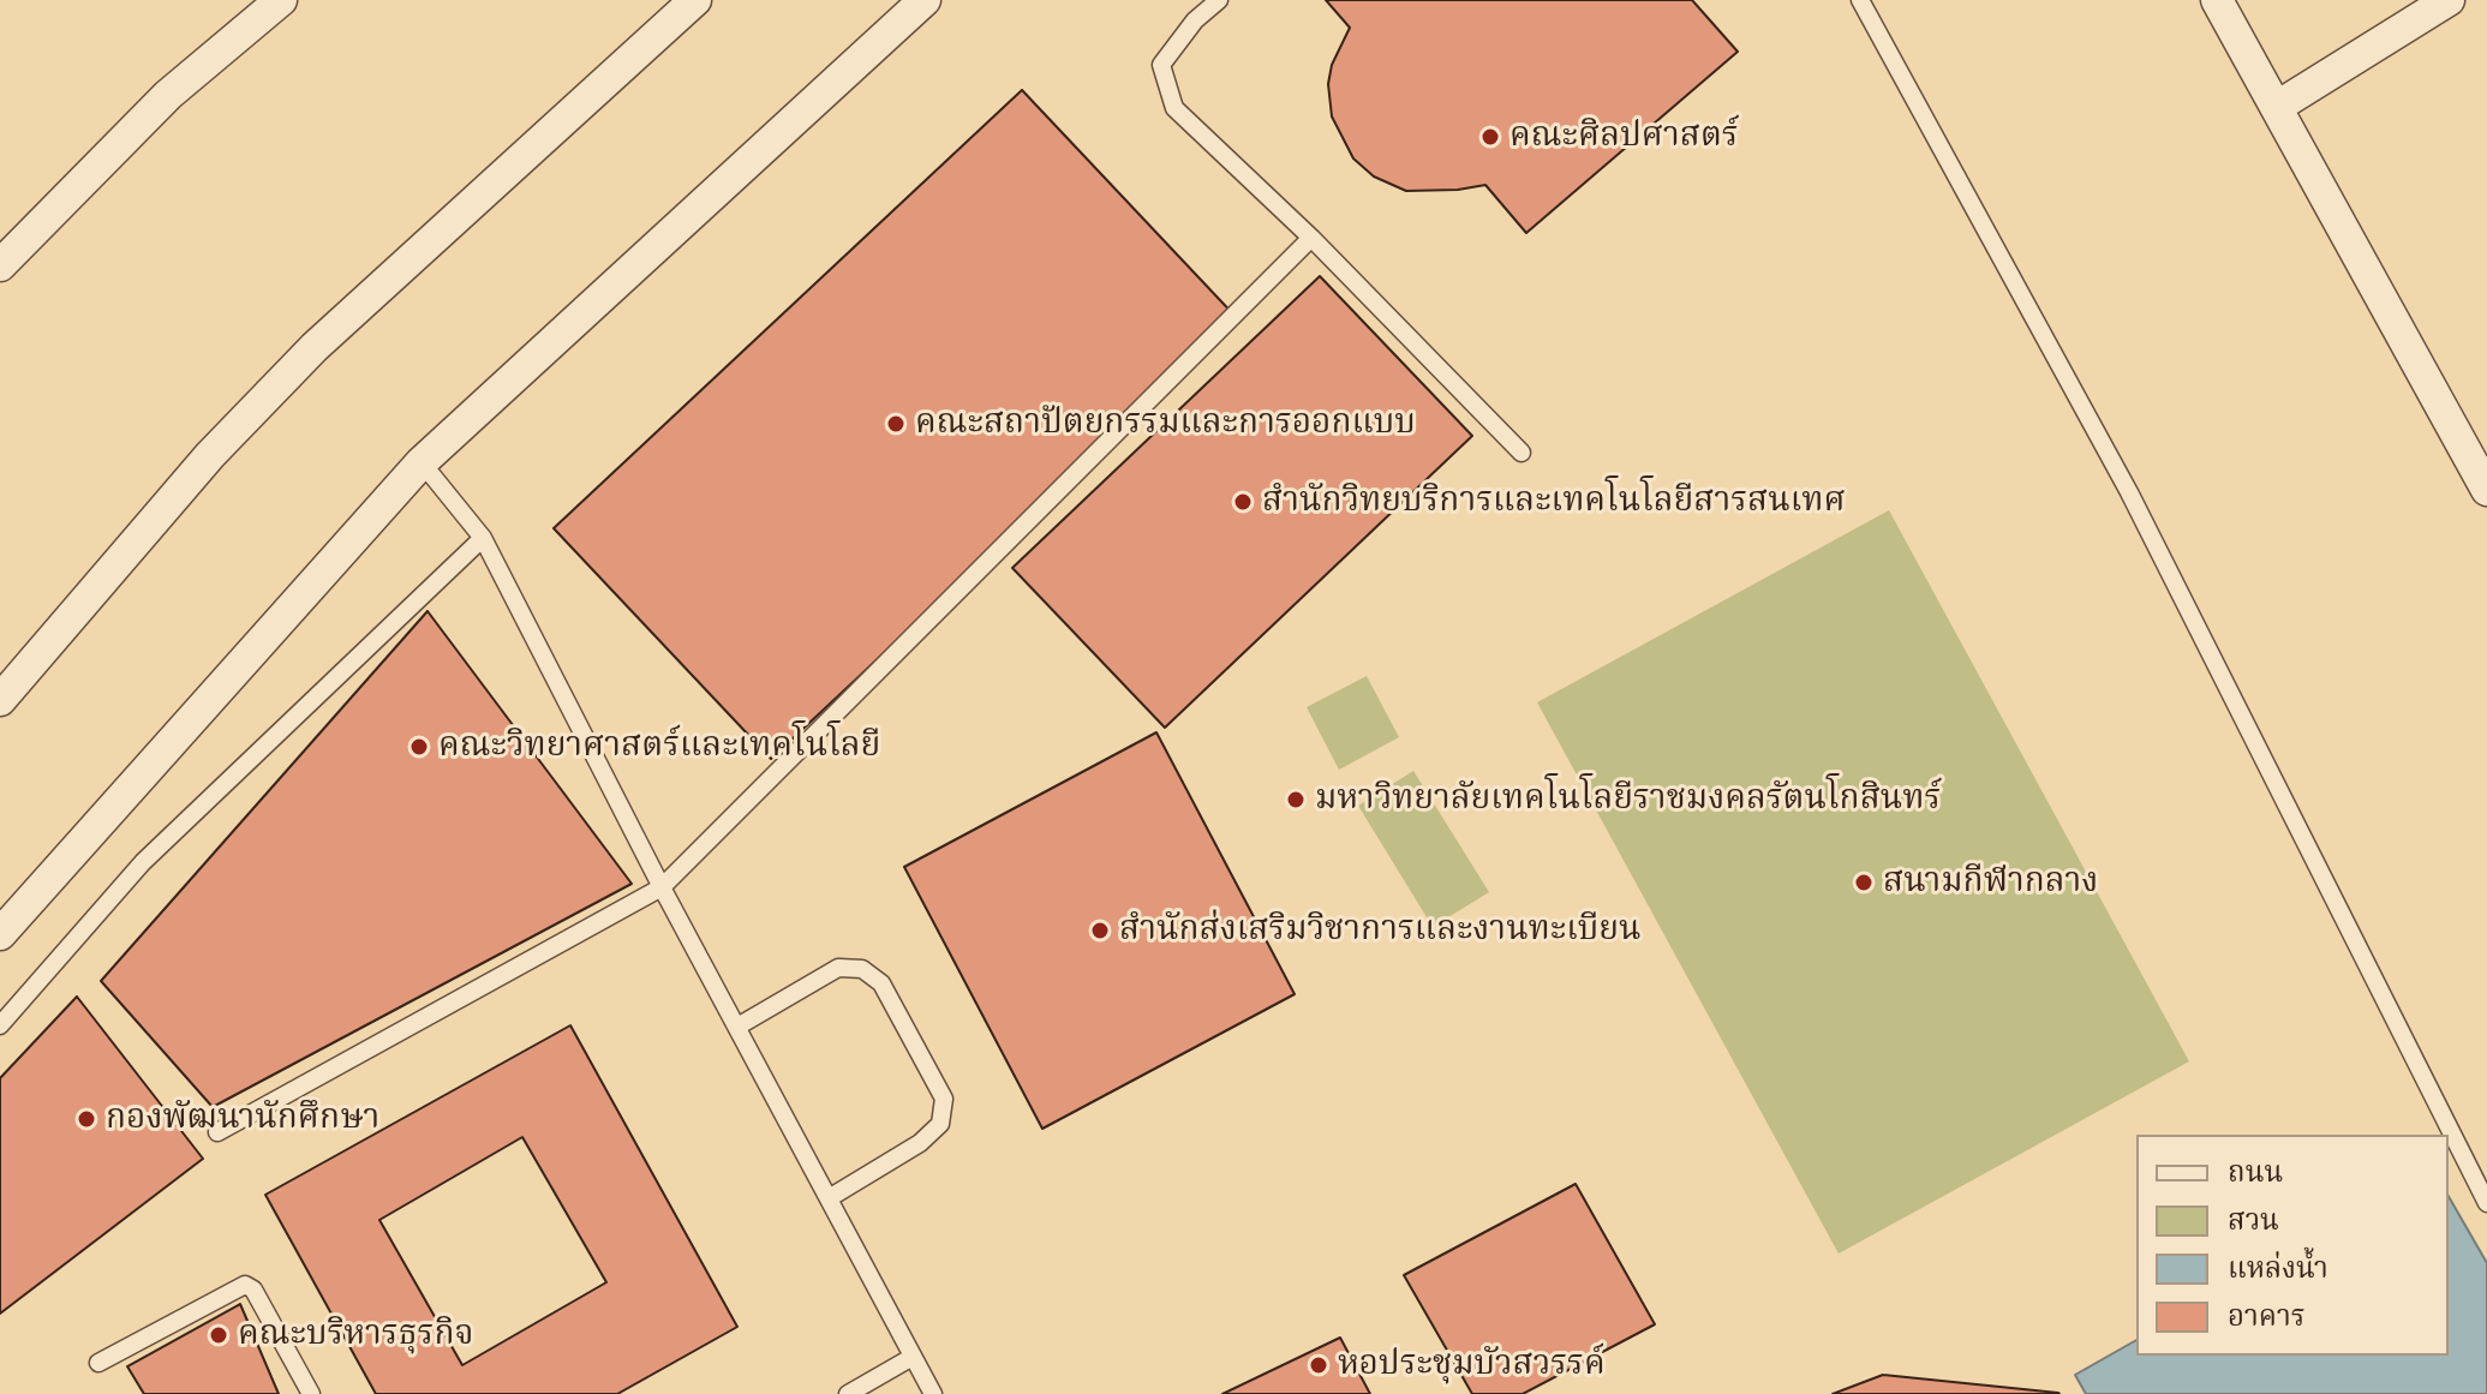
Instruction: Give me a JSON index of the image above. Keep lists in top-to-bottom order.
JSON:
{
  "places": [
    "คณะศิลปศาสตร์",
    "คณะสถาปัตยกรรมและการออกแบบ",
    "สำนักวิทยบริการและเทคโนโลยีสารสนเทศ",
    "คณะวิทยาศาสตร์และเทคโนโลยี",
    "มหาวิทยาลัยเทคโนโลยีราชมงคลรัตนโกสินทร์",
    "สนามกีฬากลาง",
    "สำนักส่งเสริมวิชาการและงานทะเบียน",
    "กองพัฒนานักศึกษา",
    "คณะบริหารธุรกิจ",
    "หอประชุมบัวสวรรค์"
  ],
  "legend": [
    "ถนน",
    "สวน",
    "แหล่งน้ำ",
    "อาคาร"
  ]
}
